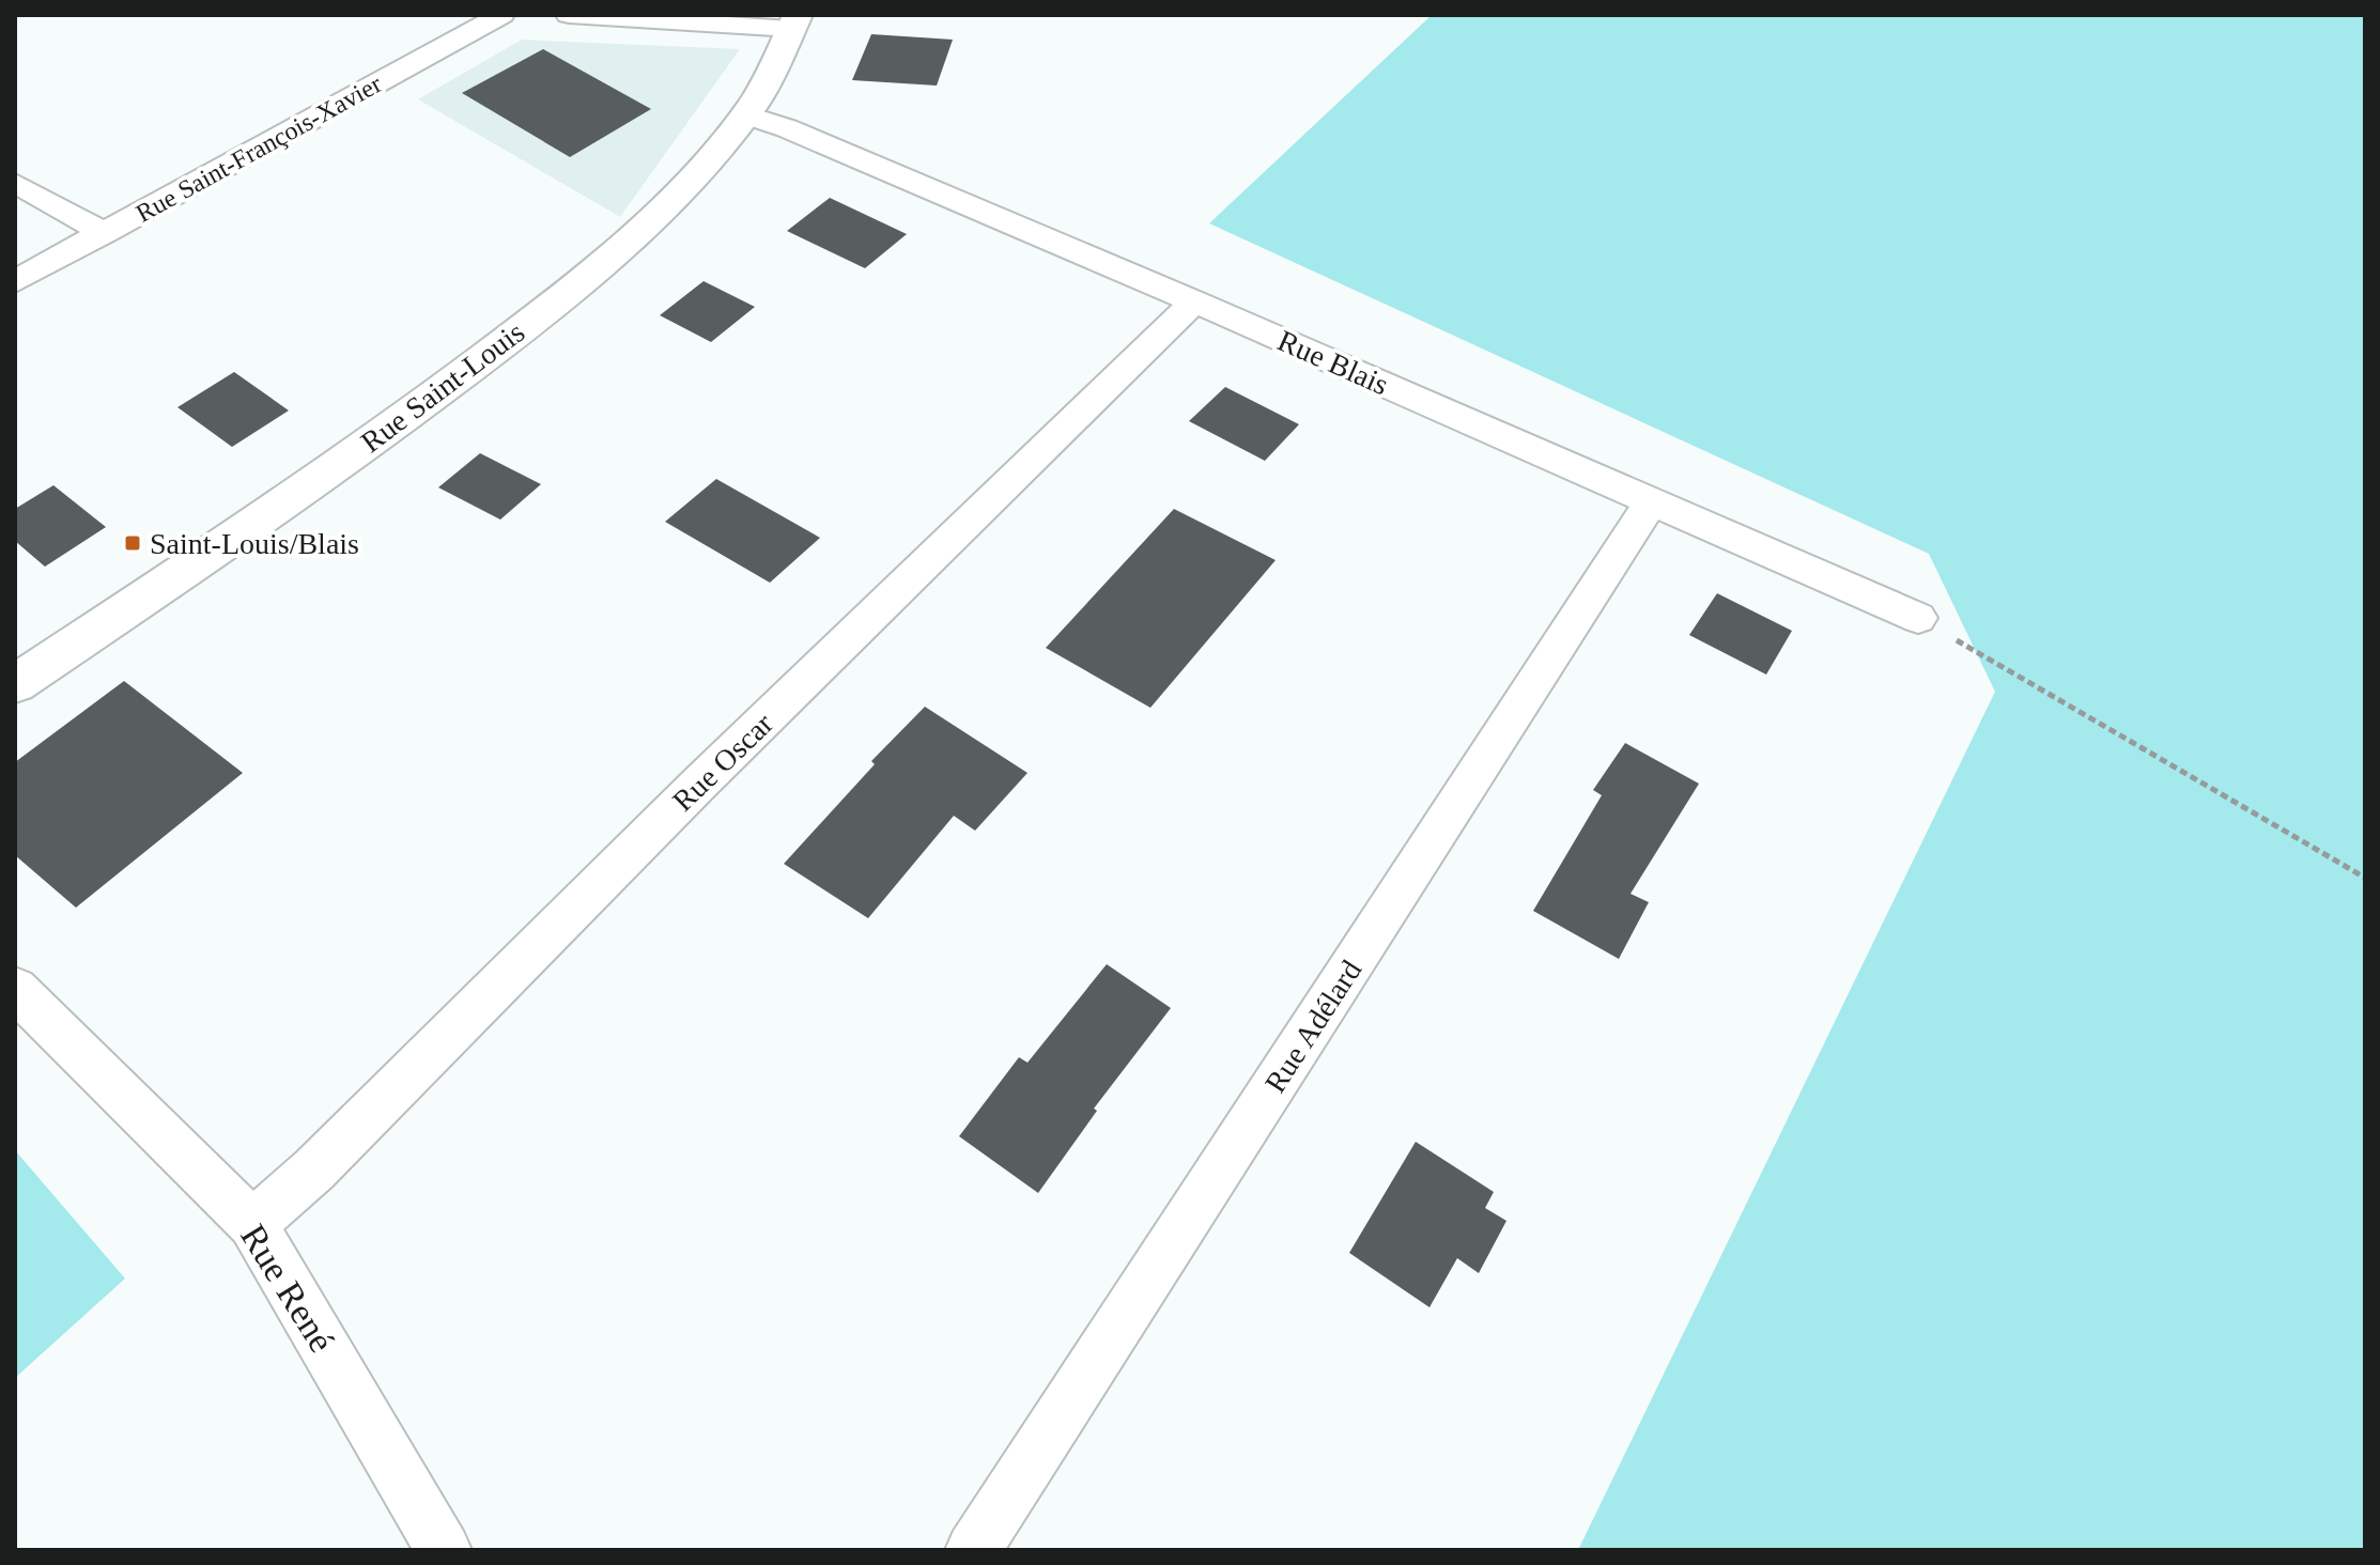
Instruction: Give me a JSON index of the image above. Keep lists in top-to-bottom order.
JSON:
{
  "streets": {
    "main road": ["Rue Saint-Louis"],
    "street": [
      "Rue Saint-François-Xavier",
      "Rue Blais",
      "Rue Oscar",
      "Rue Adélard",
      "Rue René"
    ]
  },
  "crossings": [
    ["Rue Blais", "Rue Saint-Louis"],
    ["Rue Blais", "Rue Oscar"],
    ["Rue Blais", "Rue Adélard"],
    ["Rue Oscar", "Rue René"]
  ],
  "places": {
    "transit": ["Saint-Louis/Blais"]
  }
}
